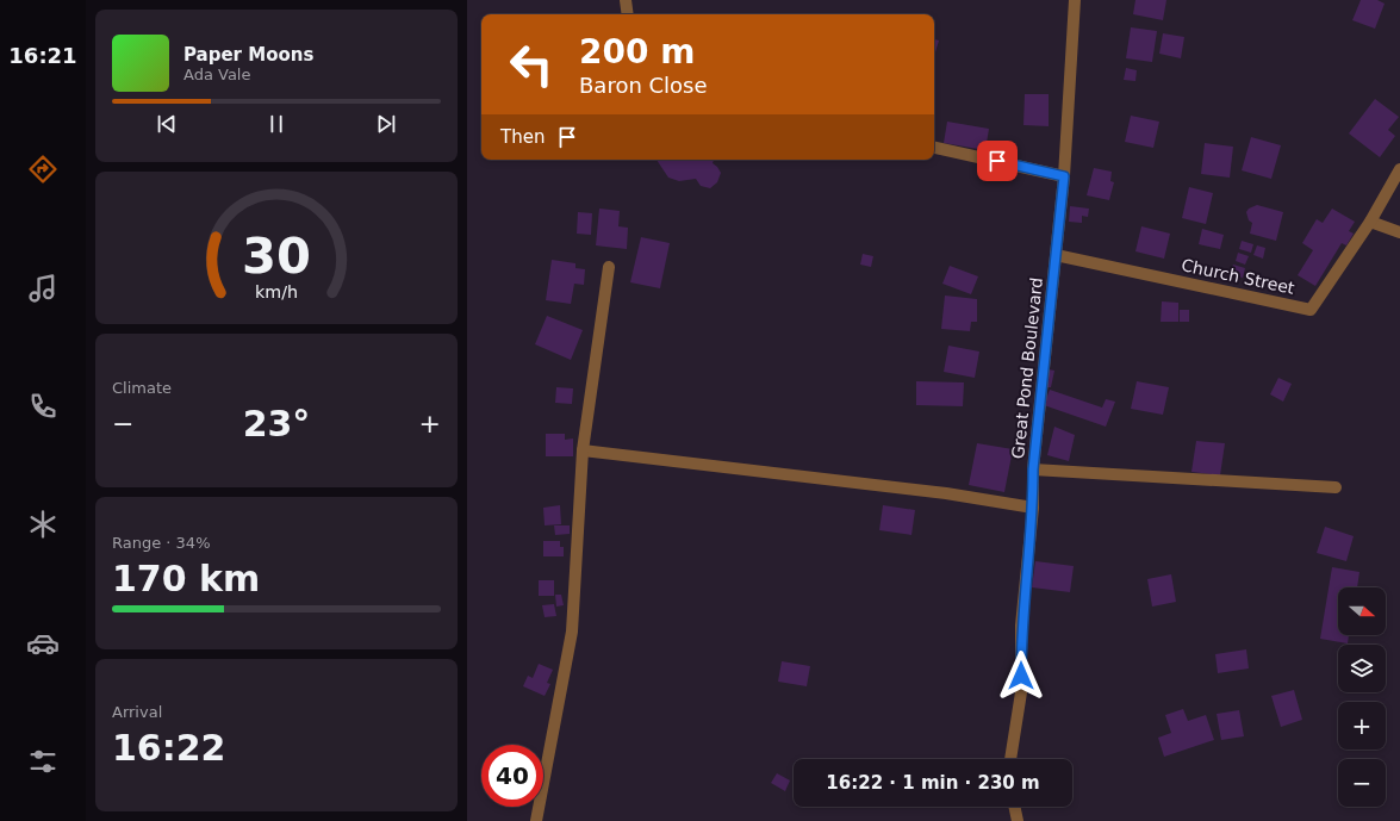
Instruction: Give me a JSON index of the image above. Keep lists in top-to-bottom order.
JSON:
{
  "streets": {
    "street": ["Church Street", "Great Pond Boulevard"]
  },
  "crossings": [
    ["Church Street", "Great Pond Boulevard"]
  ],
  "north": "right",
  "page": {
    "tabs": "16:21",
    "turn": ["200 m", "Baron Close"],
    "song": ["Paper Moons", "Ada Vale"],
    "then": "Then",
    "tile": [
      "Climate",
      ["Range · 34%", "170 km"],
      ["Arrival", "16:22"]
    ],
    "heat": ["−", "23°", "+"],
    "map_buttons": ["+", "−"],
    "limit": "40",
    "trip": "16:22 · 1 min · 230 m",
    "gauge": ["30", "km/h"]
  }
}
